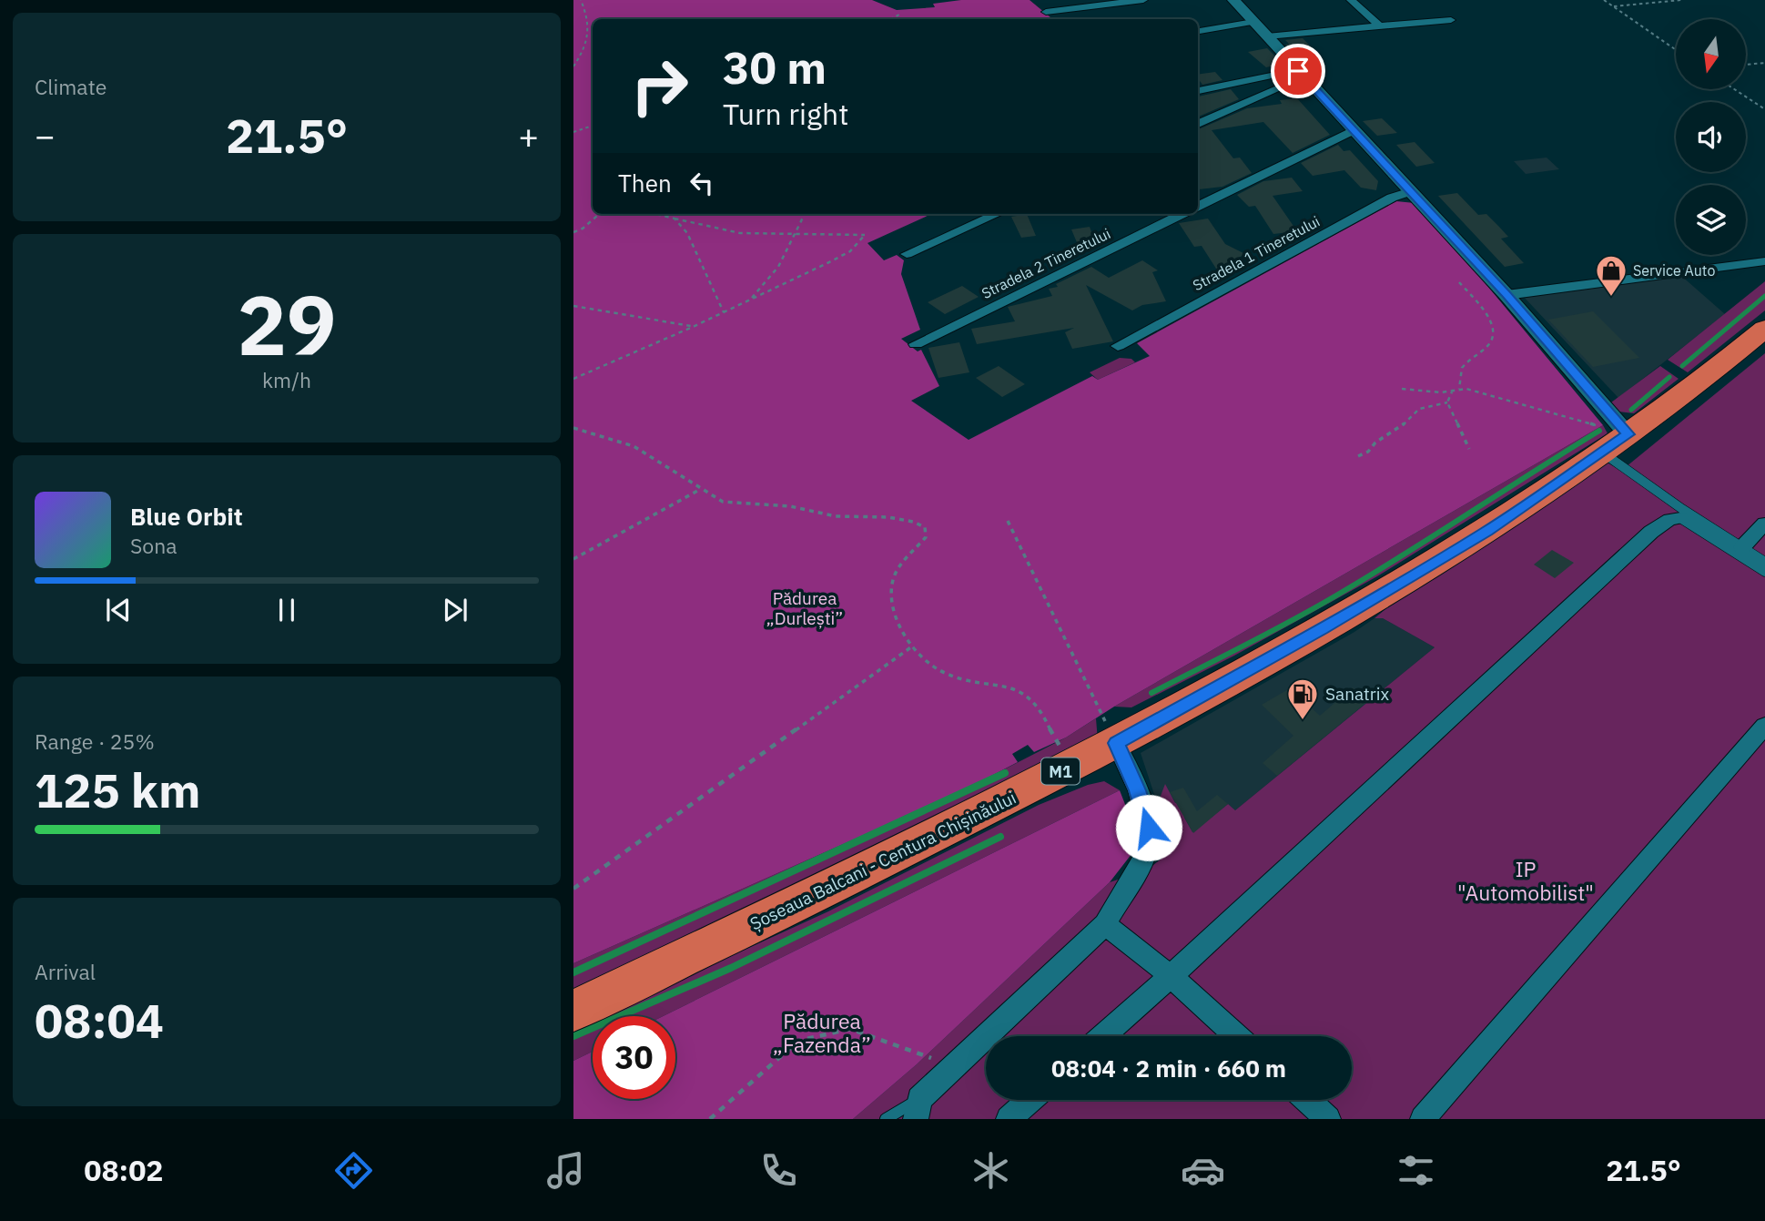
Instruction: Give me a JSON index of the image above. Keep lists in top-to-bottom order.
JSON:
{
  "streets": {
    "highway": ["M1", "Șoseaua Balcani - Centura Chișinăului"],
    "street": ["Stradela 1 Tineretului", "Stradela 2 Tineretului"]
  },
  "parks": ["Pădurea „Durlești”", "IP \"Automobilist\"", "Pădurea „Fazenda”"],
  "places": {
    "shop": ["Service Auto"],
    "fuel station": ["Sanatrix"]
  },
  "north": "bottom",
  "page": {
    "tile": [
      "Climate",
      ["29", "km/h"],
      ["Range · 25%", "125 km"],
      ["Arrival", "08:04"]
    ],
    "turn": ["30 m", "Turn right"],
    "heat": ["−", "21.5°", "+"],
    "then": "Then",
    "song": ["Blue Orbit", "Sona"],
    "limit": "30",
    "trip": "08:04 · 2 min · 660 m",
    "tabs": ["08:02", "21.5°"]
  }
}
